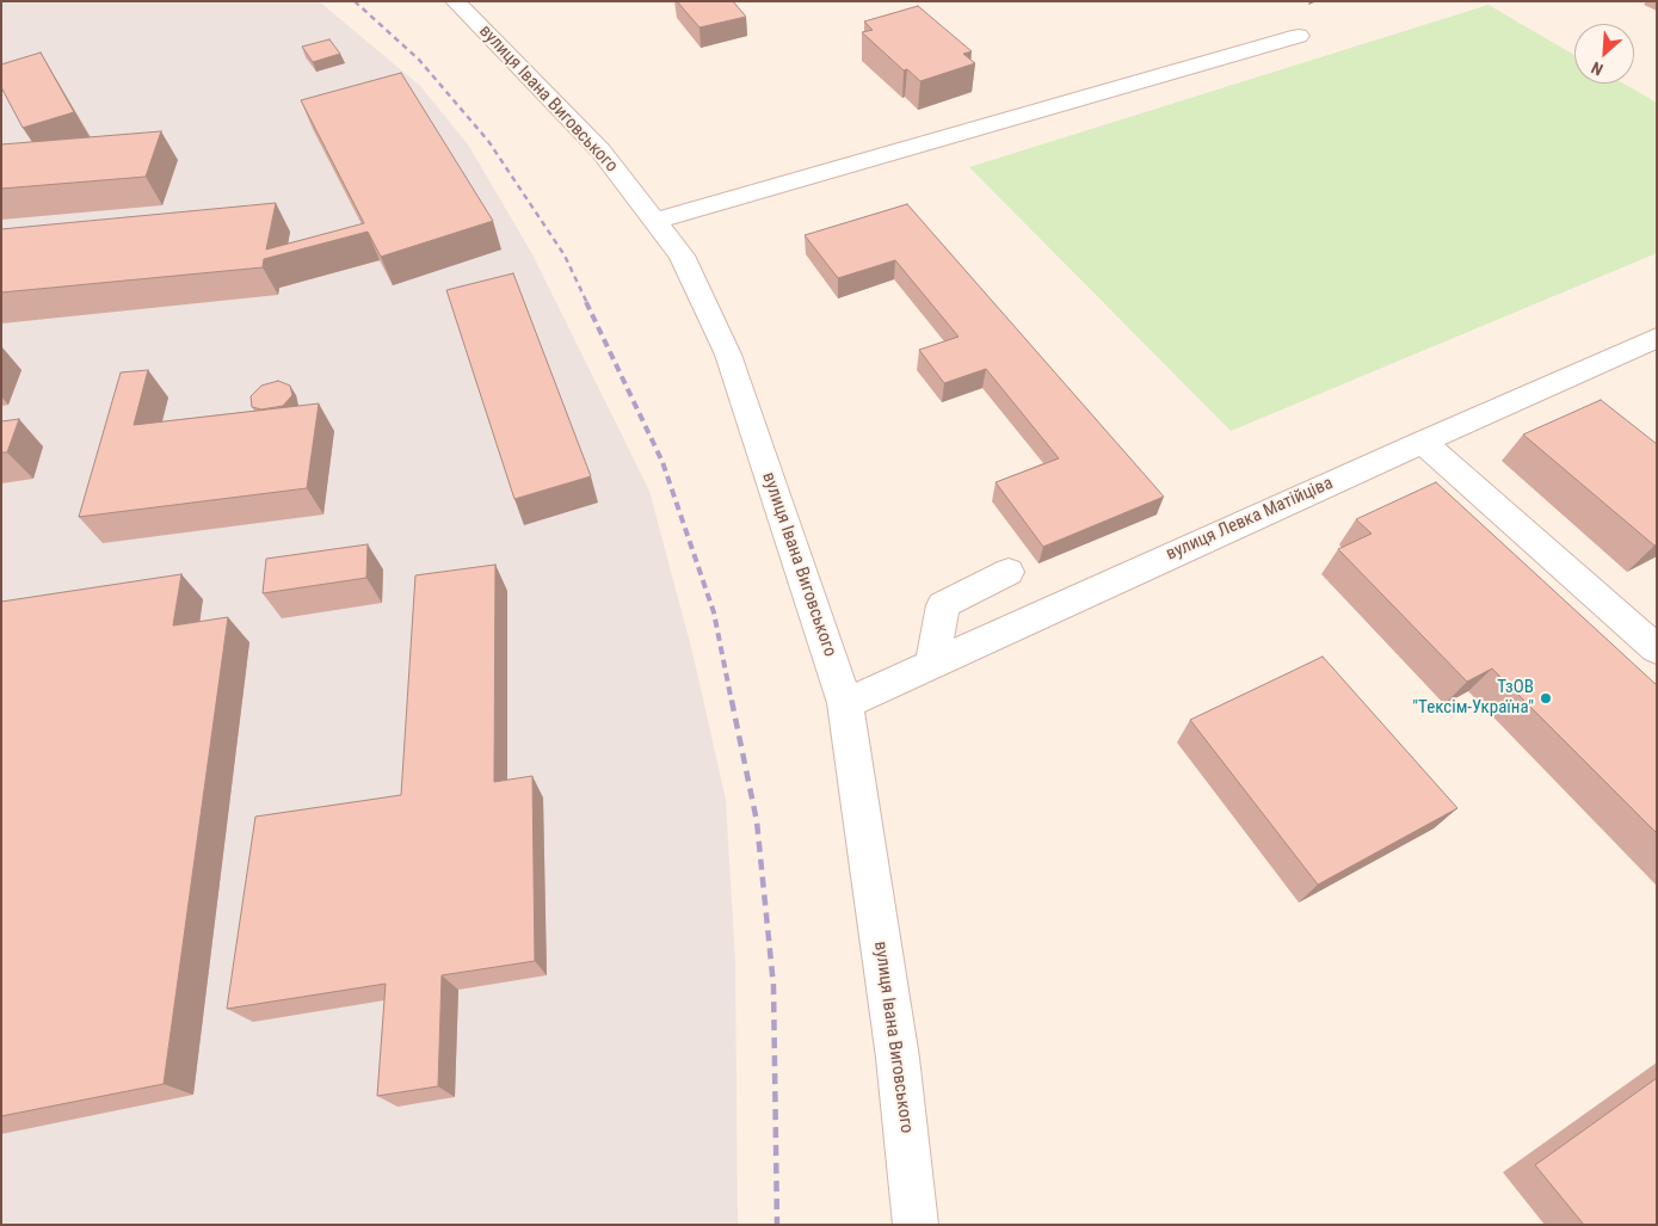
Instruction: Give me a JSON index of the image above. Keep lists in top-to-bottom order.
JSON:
{
  "streets": {
    "street": ["вулиця Івана Виговського", "вулиця Левка Матійціва"]
  },
  "crossings": [
    ["вулиця Івана Виговського", "вулиця Левка Матійціва"]
  ],
  "places": ["ТзОВ \"Тексім-Україна\""],
  "north": "bottom left"
}
